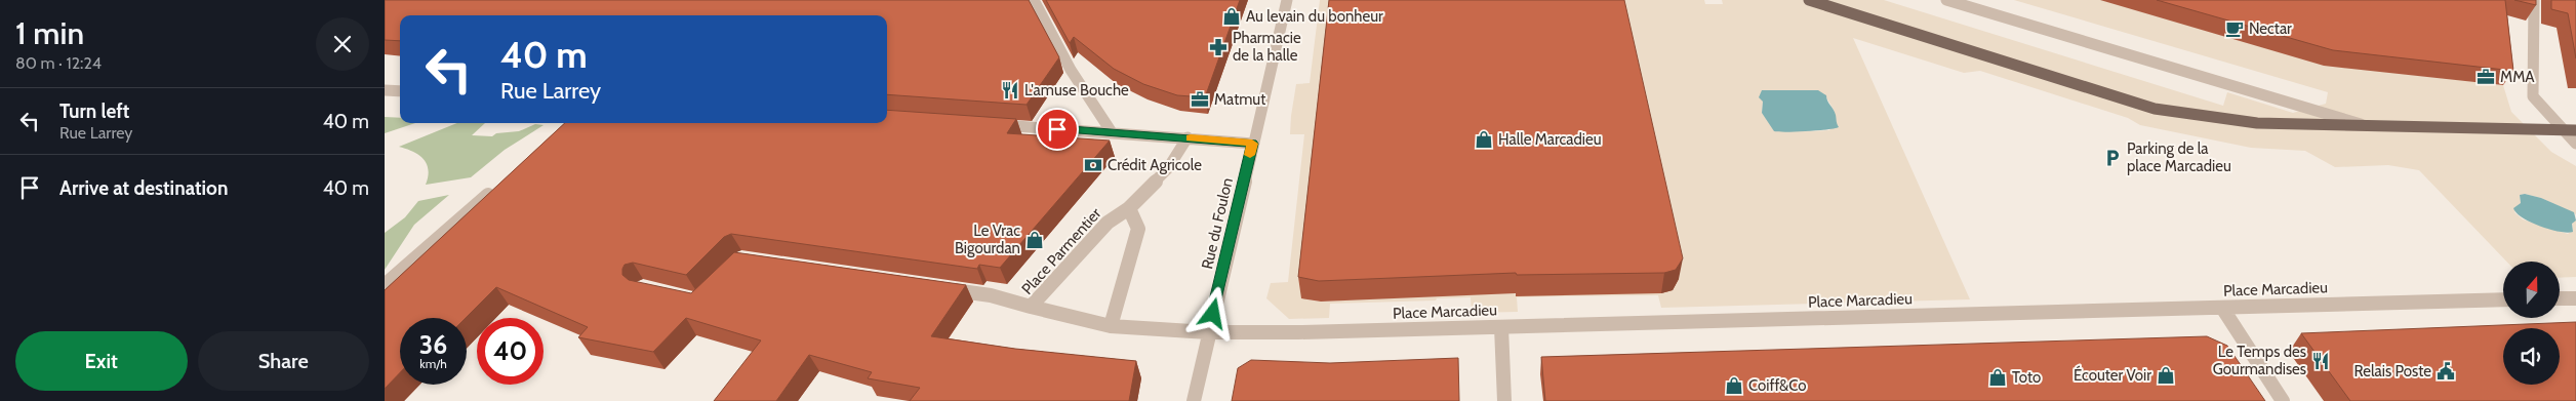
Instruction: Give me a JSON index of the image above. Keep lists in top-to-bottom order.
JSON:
{
  "streets": {
    "street": ["Rue du Foulon", "Place Parmentier", "Place Marcadieu"]
  },
  "crossings": [
    ["Rue du Foulon", "Place Parmentier"],
    ["Rue du Foulon", "Place Marcadieu"],
    ["Place Parmentier", "Place Marcadieu"]
  ],
  "places": {
    "shop": [
      "Au levain du bonheur",
      "Halle Marcadieu",
      "Le Vrac Bigourdan",
      "Écouter Voir",
      "Toto",
      "Coiff&Co"
    ],
    "cafe": ["Nectar"],
    "pharmacy": ["Pharmacie de la halle"],
    "office": ["MMA", "Matmut"],
    "restaurant": ["L'amuse Bouche", "Le Temps des Gourmandises"],
    "parking": ["Parking de la place Marcadieu"],
    "bank": ["Crédit Agricole"],
    "public building": ["Relais Poste"]
  },
  "north": "top",
  "page": {
    "heading": ["1 min", "80 m · 12:24"],
    "turn": ["40 m", "Rue Larrey"],
    "list": [
      {
        "name": "Turn left",
        "note": "Rue Larrey",
        "value": "40 m"
      },
      {
        "name": "Arrive at destination",
        "value": "40 m"
      }
    ],
    "speed": "36 km/h",
    "limit": "40",
    "buttons": ["Exit", "Share"]
  }
}
